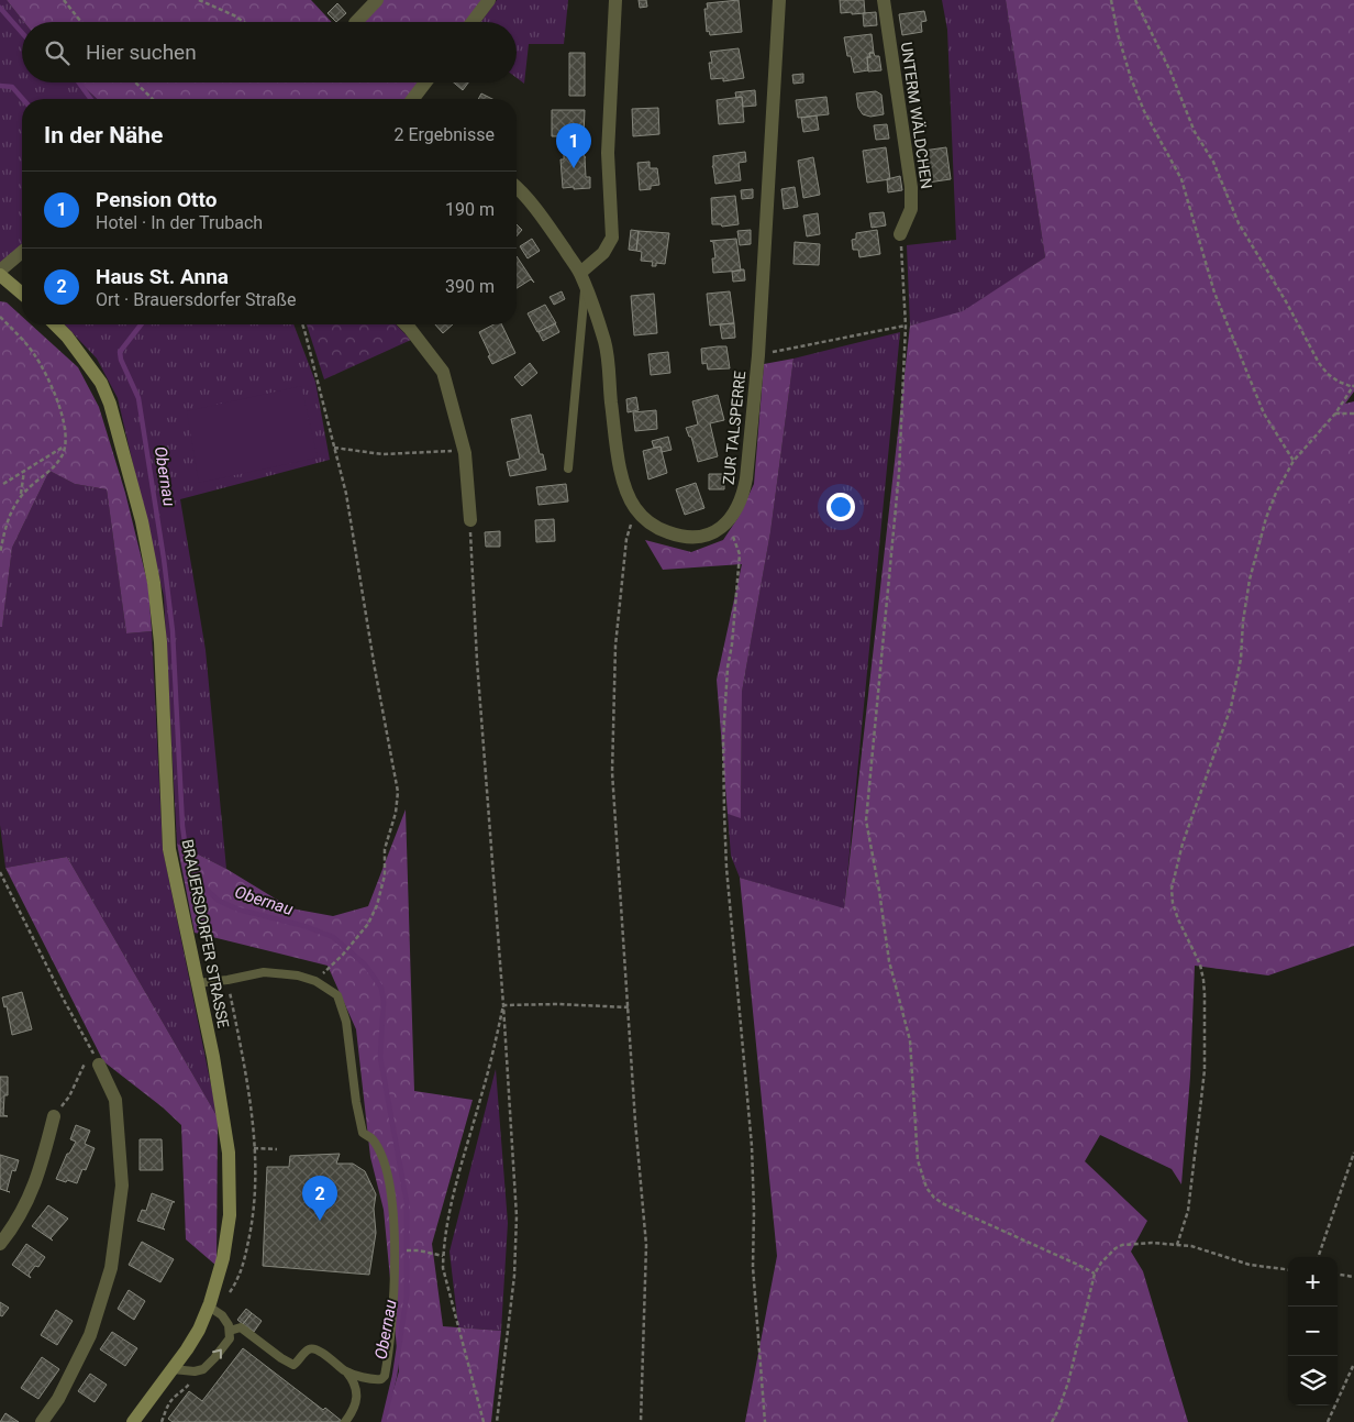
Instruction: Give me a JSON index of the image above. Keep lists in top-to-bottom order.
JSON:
{
  "streets": {
    "street": ["UNTERM WÄLDCHEN", "ZUR TALSPERRE", "BRAUERSDORFER STRASSE"]
  },
  "water": ["Obernau"],
  "page": {
    "search": "Hier suchen",
    "heading": ["In der Nähe", "2 Ergebnisse"],
    "pins": ["1", "2"],
    "list": [
      {
        "mark": "1",
        "name": "Pension Otto",
        "note": "Hotel · In der Trubach",
        "value": "190 m"
      },
      {
        "mark": "2",
        "name": "Haus St. Anna",
        "note": "Ort · Brauersdorfer Straße",
        "value": "390 m"
      }
    ],
    "map_buttons": ["+", "−"]
  }
}
